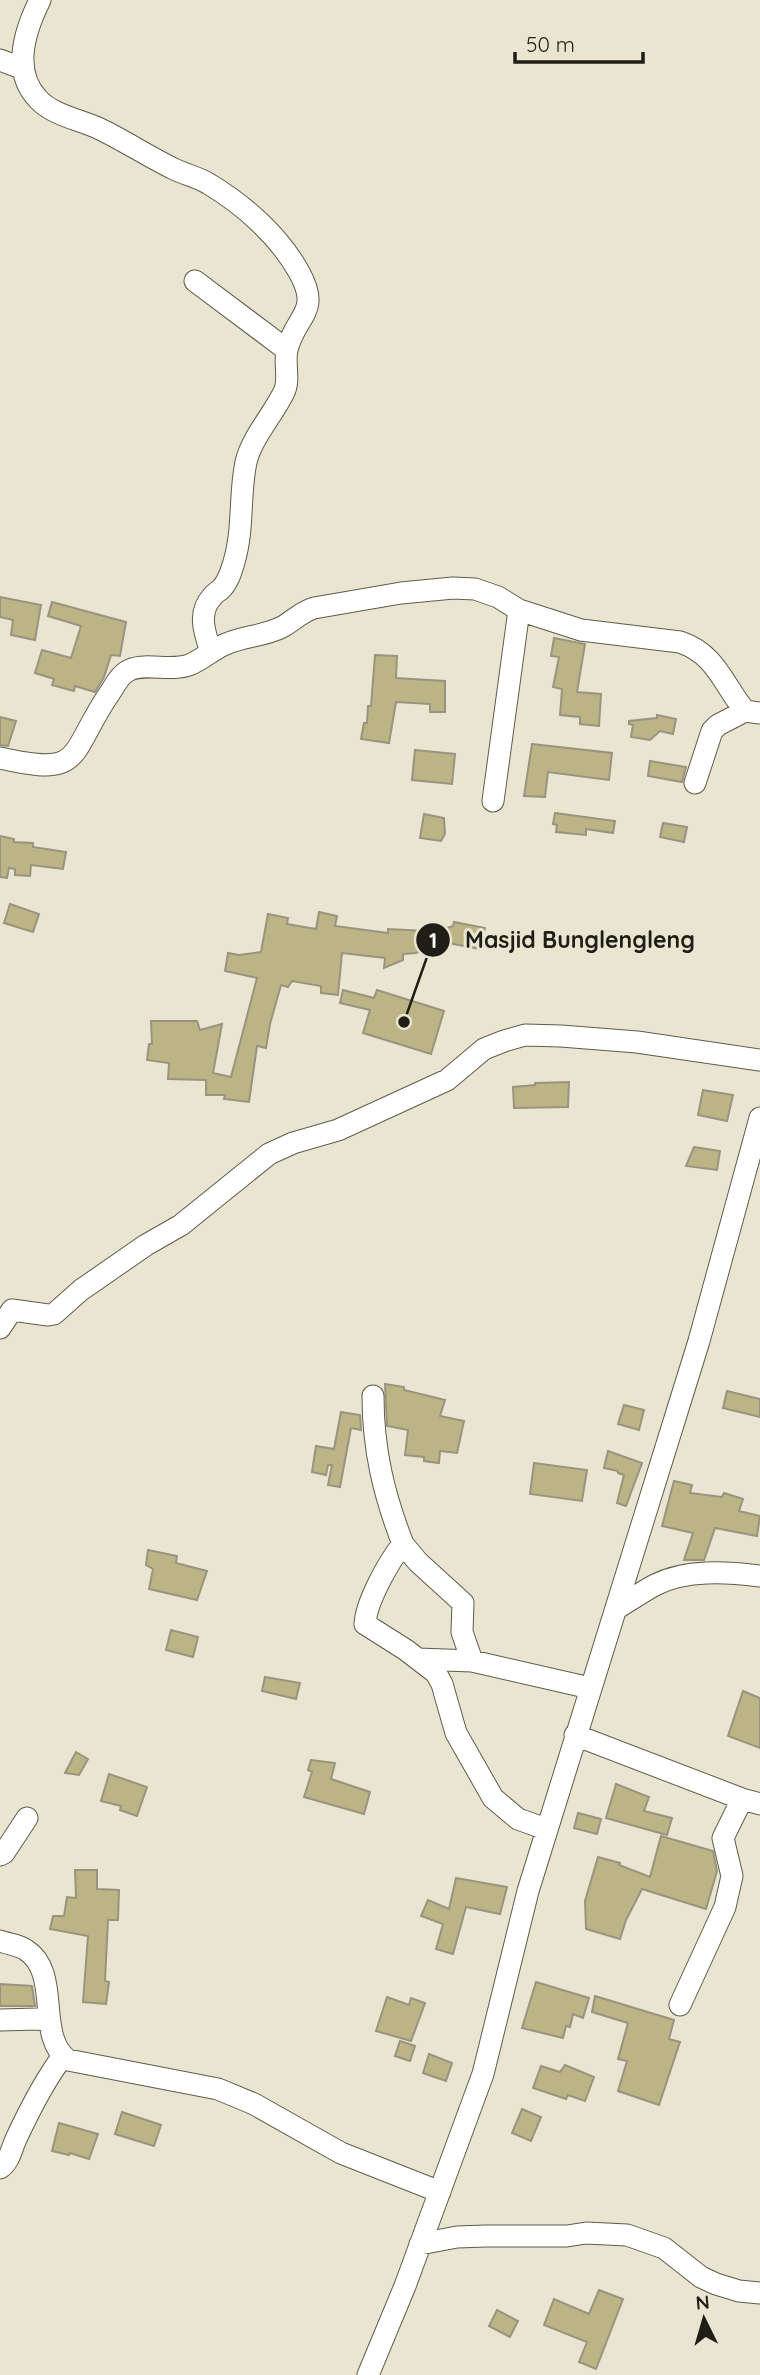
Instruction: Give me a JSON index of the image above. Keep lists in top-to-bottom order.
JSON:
{
  "places": ["Masjid Bunglengleng"],
  "scale_bar": "50 m",
  "north": "top"
}
